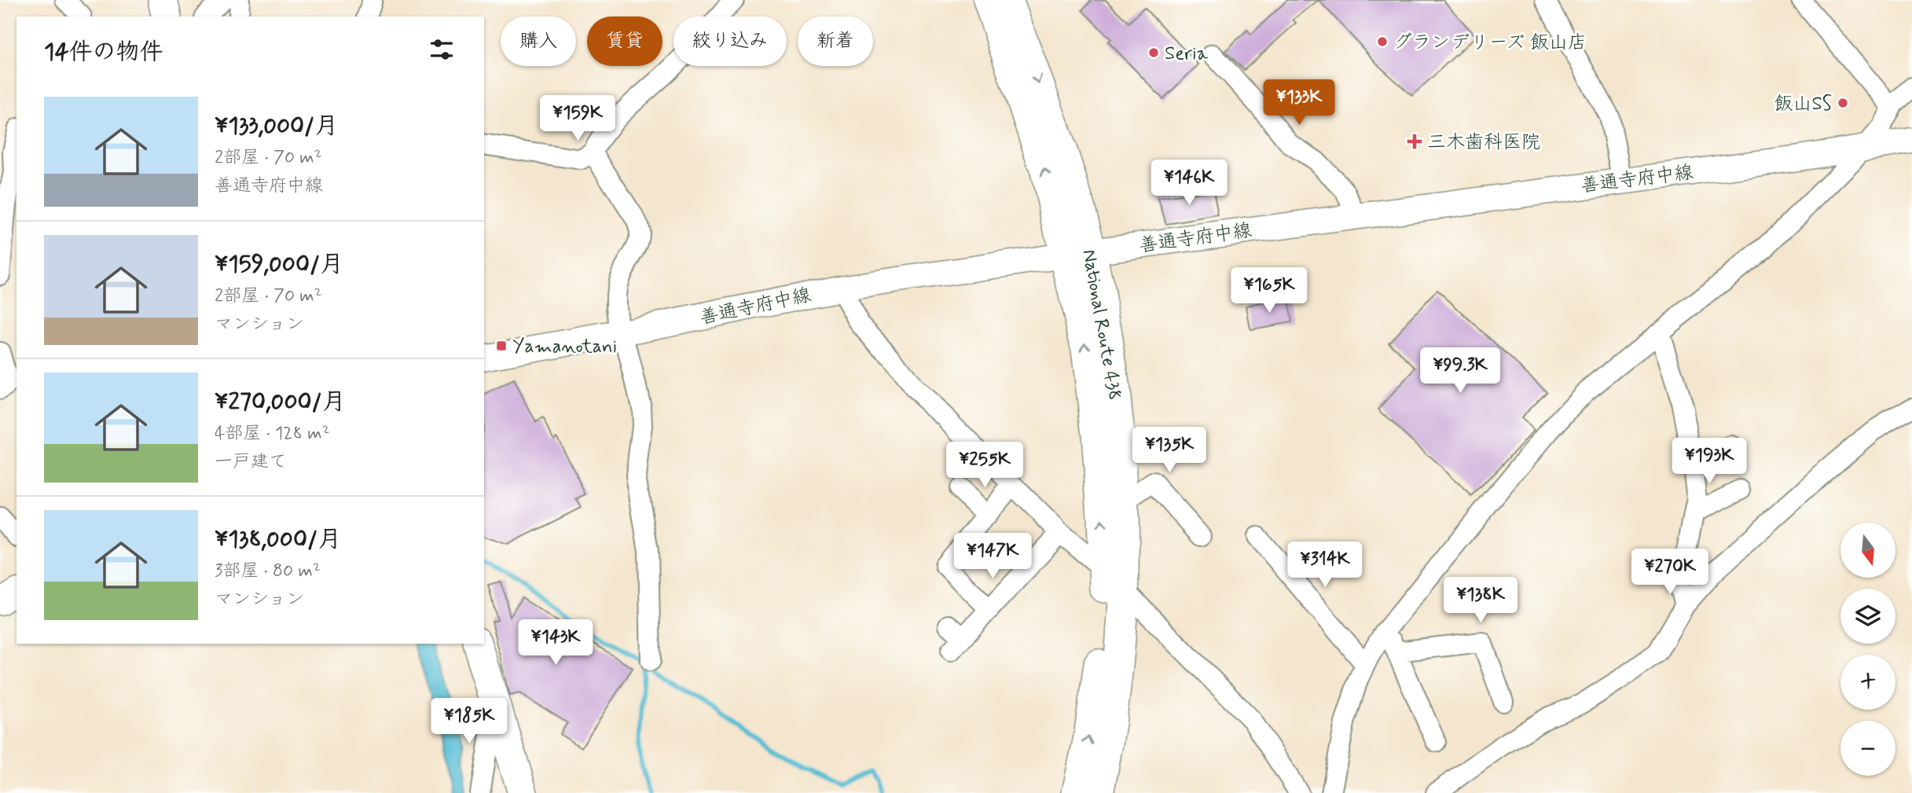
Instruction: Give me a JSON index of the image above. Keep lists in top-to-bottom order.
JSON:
{
  "streets": {
    "highway": ["National Route 438"],
    "main road": ["善通寺府中線"]
  },
  "crossings": [
    ["善通寺府中線", "National Route 438"]
  ],
  "places": {
    "other": ["グランデリーズ 飯山店", "Seria", "飯山SS"],
    "health": ["三木歯科医院"],
    "transit": ["Yamanotani"]
  },
  "north": "bottom",
  "page": {
    "chip": [
      "購入",
      "賃貸",
      "絞り込み",
      "新着"
    ],
    "heading": "14件の物件",
    "price": [
      "¥133K",
      "¥159K",
      "¥146K",
      "¥165K",
      "¥99.3K",
      "¥135K",
      "¥193K",
      "¥255K",
      "¥147K",
      "¥314K",
      "¥270K",
      "¥138K",
      "¥143K",
      "¥185K"
    ],
    "list": [
      {
        "name": "¥133,000/月",
        "note": "2部屋 · 70 m² · 善通寺府中線"
      },
      {
        "name": "¥159,000/月",
        "note": "2部屋 · 70 m² · マンション"
      },
      {
        "name": "¥270,000/月",
        "note": "4部屋 · 128 m² · 一戸建て"
      },
      {
        "name": "¥138,000/月",
        "note": "3部屋 · 80 m² · マンション"
      }
    ],
    "map_buttons": ["+", "−"]
  }
}
